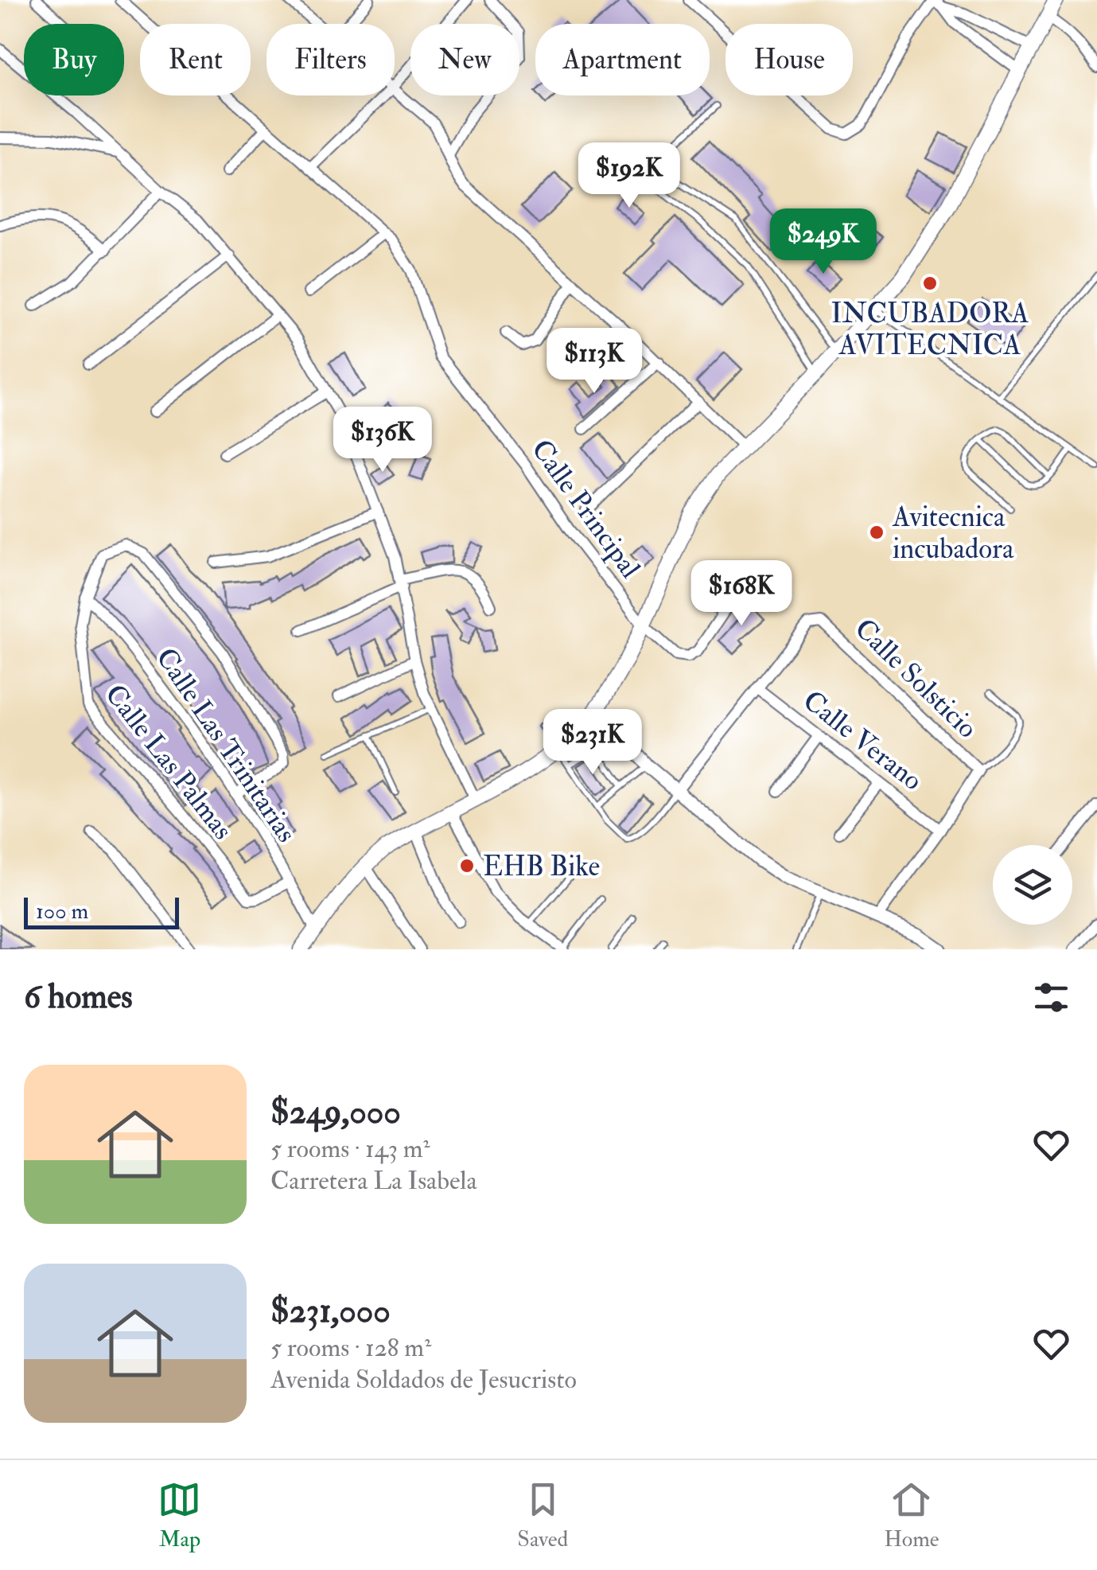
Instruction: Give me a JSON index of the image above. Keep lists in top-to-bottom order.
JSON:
{
  "streets": {
    "street": [
      "Calle Principal",
      "Calle Solsticio",
      "Calle Verano",
      "Calle Las Trinitarias",
      "Calle Las Palmas"
    ]
  },
  "crossings": [
    ["Calle Solsticio", "Calle Verano"],
    ["Calle Las Trinitarias", "Calle Las Palmas"]
  ],
  "places": ["INCUBADORA AVITECNICA", "Avitecnica incubadora", "EHB Bike"],
  "scale_bar": "100 m",
  "page": {
    "chip": [
      "Buy",
      "Rent",
      "Filters",
      "New",
      "Apartment",
      "House"
    ],
    "price": [
      "$192K",
      "$249K",
      "$113K",
      "$136K",
      "$168K",
      "$231K"
    ],
    "scale": "100 m",
    "heading": "6 homes",
    "list": [
      {
        "name": "$249,000",
        "note": "5 rooms · 143 m² · Carretera La Isabela"
      },
      {
        "name": "$231,000",
        "note": "5 rooms · 128 m² · Avenida Soldados de Jesucristo"
      }
    ],
    "tabs": ["Map", "Saved", "Home"]
  }
}
